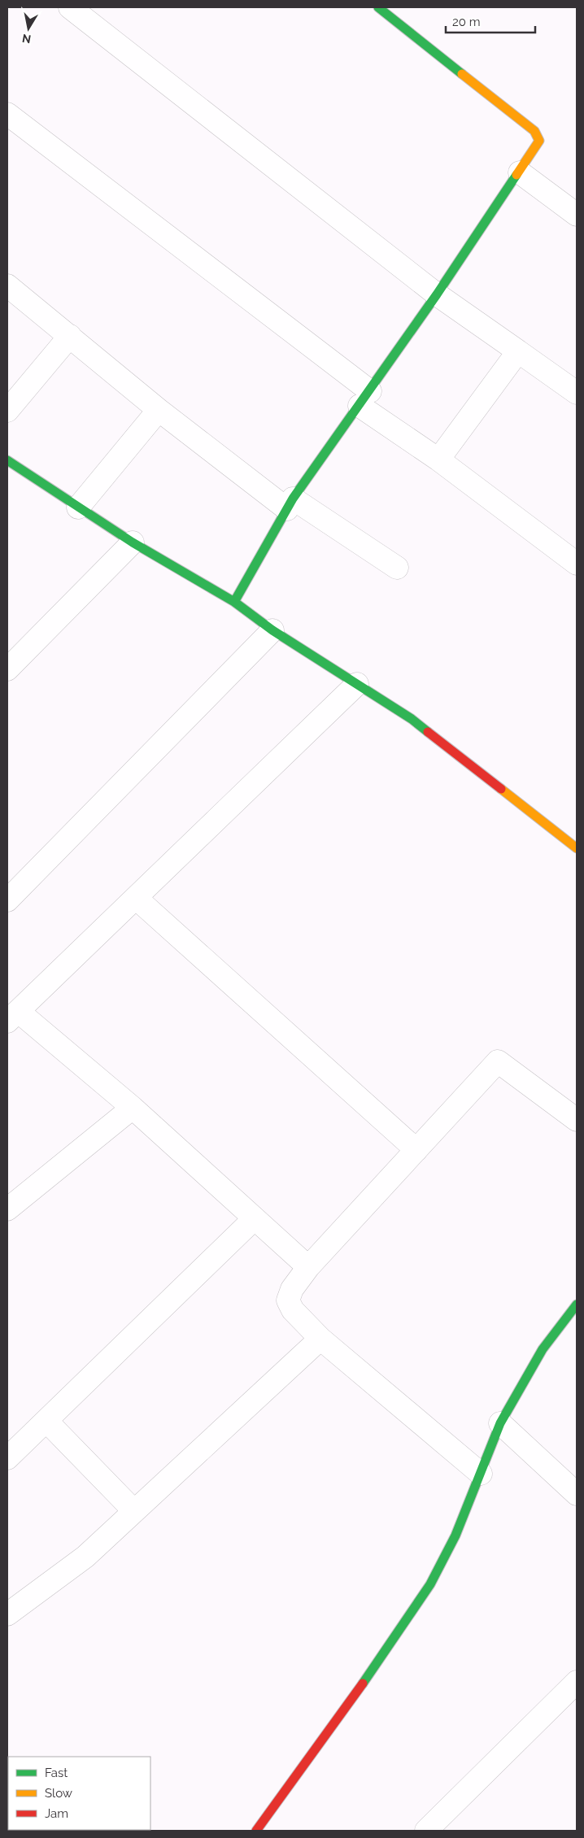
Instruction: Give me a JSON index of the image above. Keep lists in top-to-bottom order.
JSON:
{
  "legend": ["Fast", "Slow", "Jam"],
  "scale_bar": "20 m",
  "north": "bottom"
}
